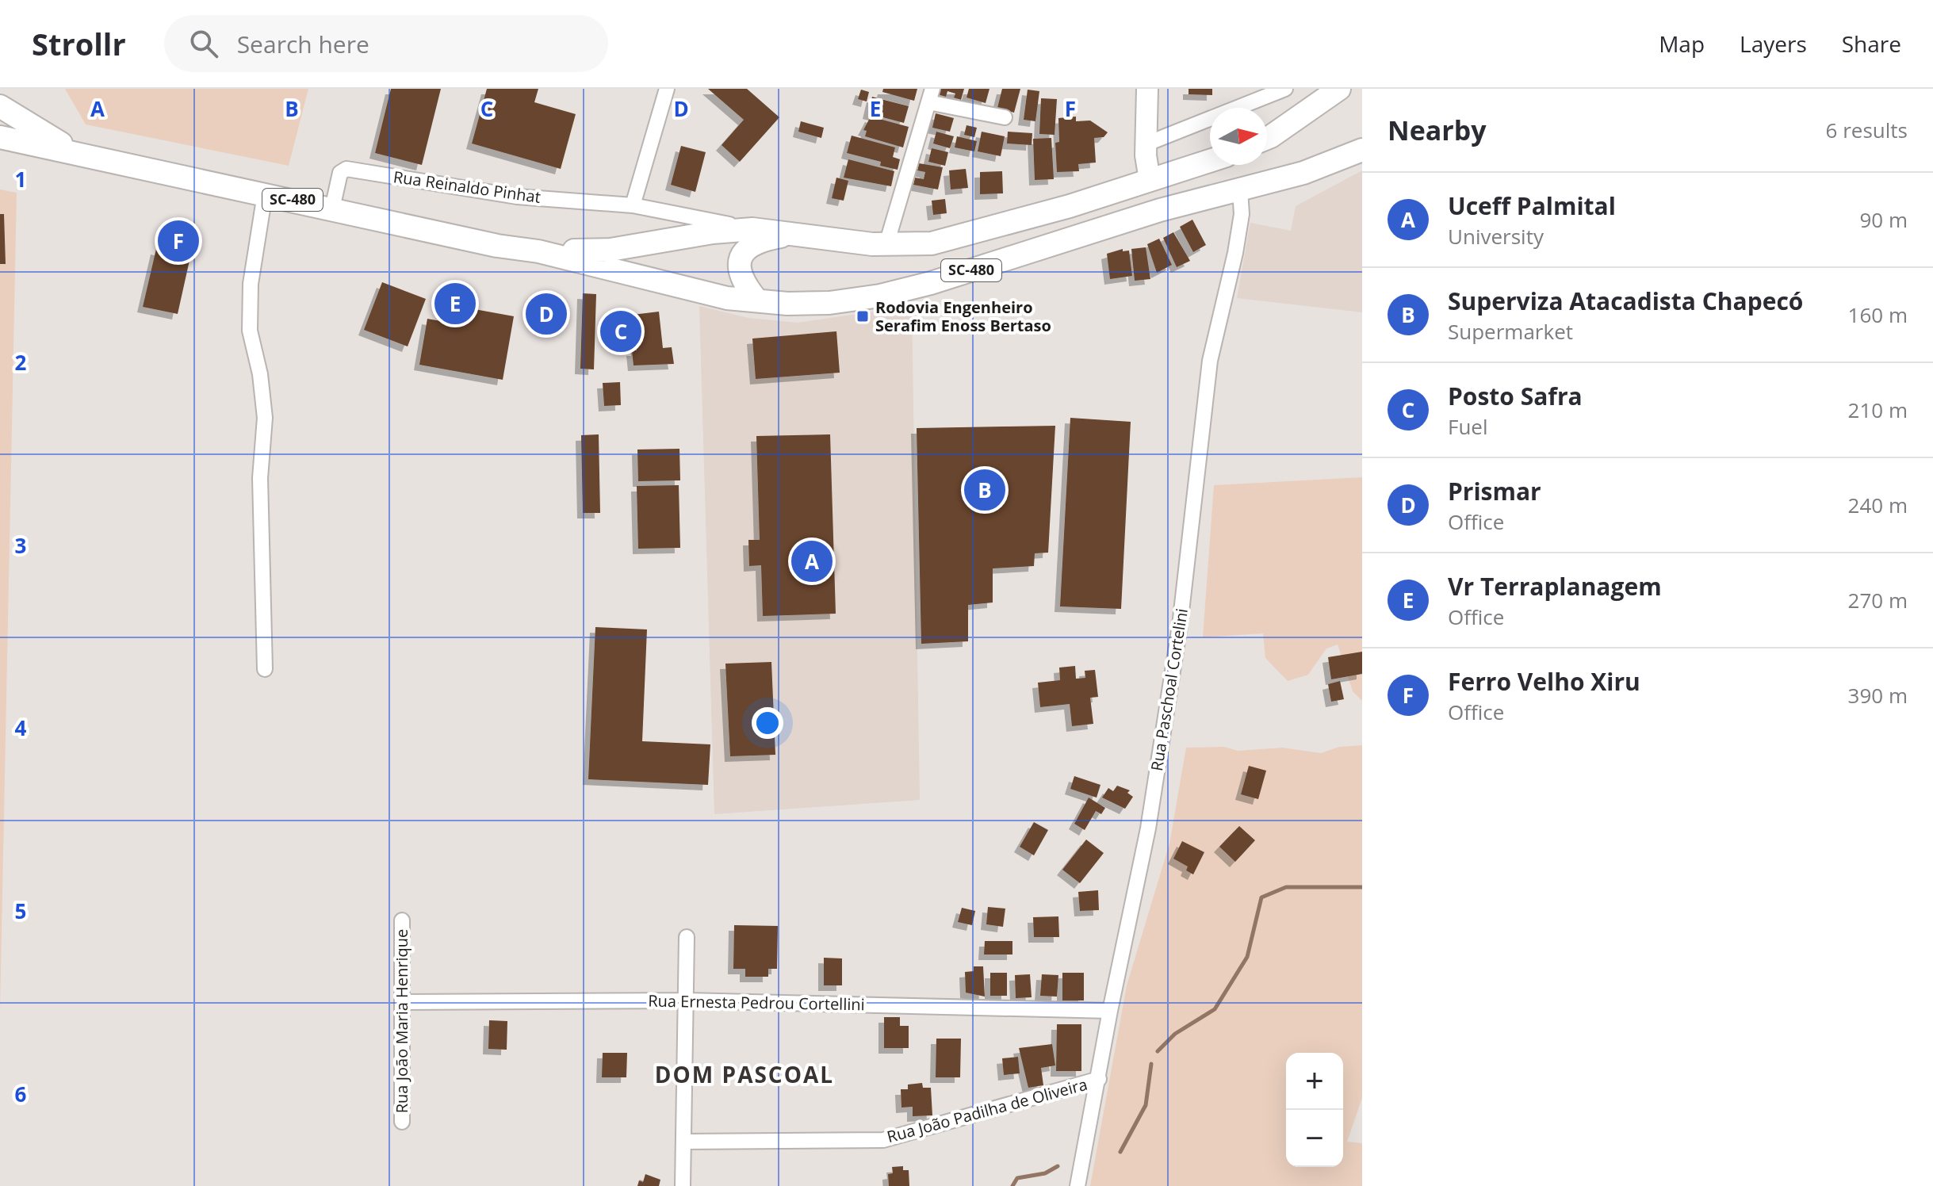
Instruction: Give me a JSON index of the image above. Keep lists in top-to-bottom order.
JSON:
{
  "streets": {
    "main road": ["SC-480"],
    "street": [
      "Rua Reinaldo Pinhat",
      "Rua Paschoal Cortelini",
      "Rua Ernesta Pedrou Cortellini",
      "Rua João Maria Henrique",
      "Rua João Padilha de Oliveira"
    ]
  },
  "crossings": [
    ["Rua Reinaldo Pinhat", "SC-480"],
    ["SC-480", "Rua Paschoal Cortelini"],
    ["Rua Paschoal Cortelini", "Rua Ernesta Pedrou Cortellini"],
    ["Rua Paschoal Cortelini", "Rua João Padilha de Oliveira"],
    ["Rua Ernesta Pedrou Cortellini", "Rua João Maria Henrique"]
  ],
  "districts": ["DOM PASCOAL"],
  "places": {
    "transit": ["Rodovia Engenheiro Serafim Enoss Bertaso"]
  },
  "north": "right",
  "page": {
    "header": "Strollr",
    "search": "Search here",
    "nav": ["Map", "Layers", "Share"],
    "heading": ["Nearby", "6 results"],
    "list": [
      {
        "mark": "A",
        "name": "Uceff Palmital",
        "note": "University",
        "value": "90 m"
      },
      {
        "mark": "B",
        "name": "Superviza Atacadista Chapecó",
        "note": "Supermarket",
        "value": "160 m"
      },
      {
        "mark": "C",
        "name": "Posto Safra",
        "note": "Fuel",
        "value": "210 m"
      },
      {
        "mark": "D",
        "name": "Prismar",
        "note": "Office",
        "value": "240 m"
      },
      {
        "mark": "E",
        "name": "Vr Terraplanagem",
        "note": "Office",
        "value": "270 m"
      },
      {
        "mark": "F",
        "name": "Ferro Velho Xiru",
        "note": "Office",
        "value": "390 m"
      }
    ],
    "pins": [
      "F",
      "E",
      "D",
      "C",
      "B",
      "A"
    ],
    "map_buttons": ["+", "−"]
  },
  "grid": {
    "columns": [
      "A",
      "B",
      "C",
      "D",
      "E",
      "F"
    ],
    "rows": [
      "1",
      "2",
      "3",
      "4",
      "5",
      "6"
    ]
  }
}
